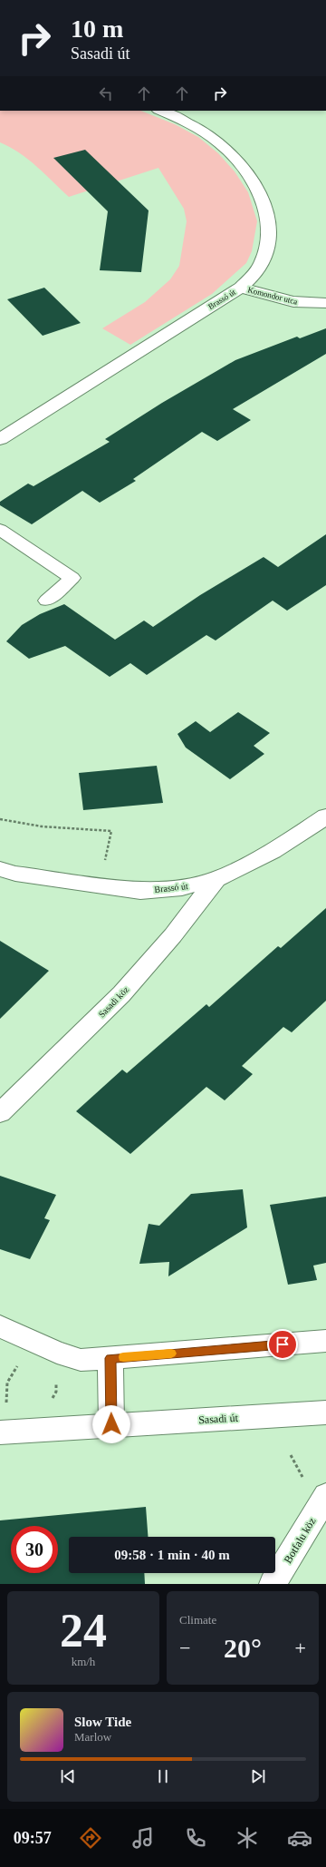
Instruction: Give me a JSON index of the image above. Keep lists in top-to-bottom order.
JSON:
{
  "streets": {
    "street": [
      "Komondor utca",
      "Brassó út",
      "Sasadi köz",
      "Sasadi út",
      "Botfalu köz"
    ]
  },
  "crossings": [
    ["Komondor utca", "Brassó út"],
    ["Brassó út", "Sasadi köz"]
  ],
  "page": {
    "turn": ["10 m", "Sasadi út"],
    "limit": "30",
    "trip": "09:58 · 1 min · 40 m",
    "tile": [
      ["24", "km/h"],
      "Climate"
    ],
    "heat": ["−", "20°", "+"],
    "song": ["Slow Tide", "Marlow"],
    "tabs": "09:57"
  }
}
